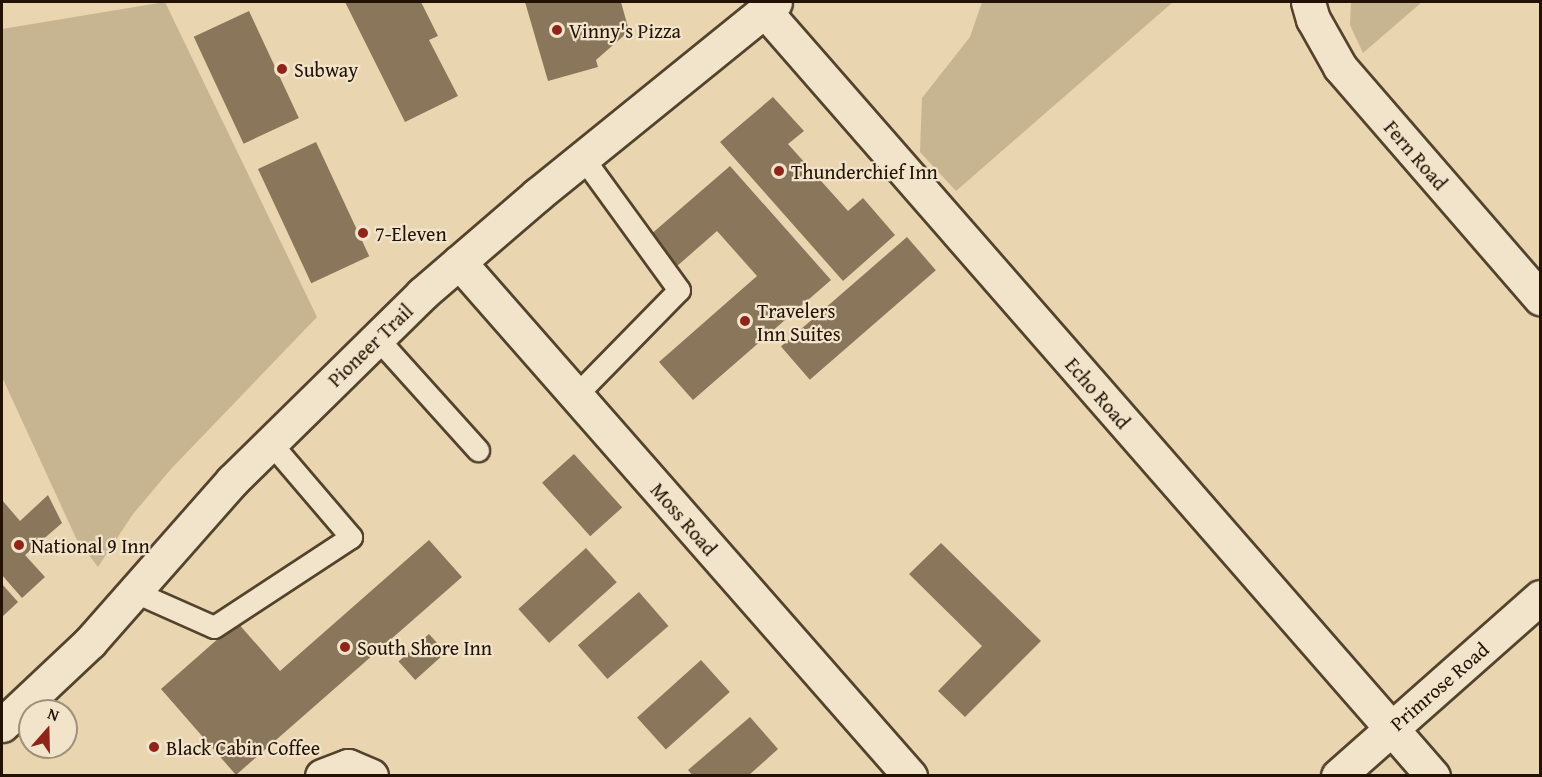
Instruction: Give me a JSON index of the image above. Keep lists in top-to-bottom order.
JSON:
{
  "streets": {
    "street": [
      "Fern Road",
      "Pioneer Trail",
      "Echo Road",
      "Moss Road",
      "Primrose Road"
    ]
  },
  "crossings": [
    ["Pioneer Trail", "Echo Road"],
    ["Pioneer Trail", "Moss Road"],
    ["Echo Road", "Primrose Road"]
  ],
  "places": [
    "Vinny's Pizza",
    "Subway",
    "Thunderchief Inn",
    "7-Eleven",
    "Travelers Inn Suites",
    "National 9 Inn",
    "South Shore Inn",
    "Black Cabin Coffee"
  ],
  "north": "top"
}
